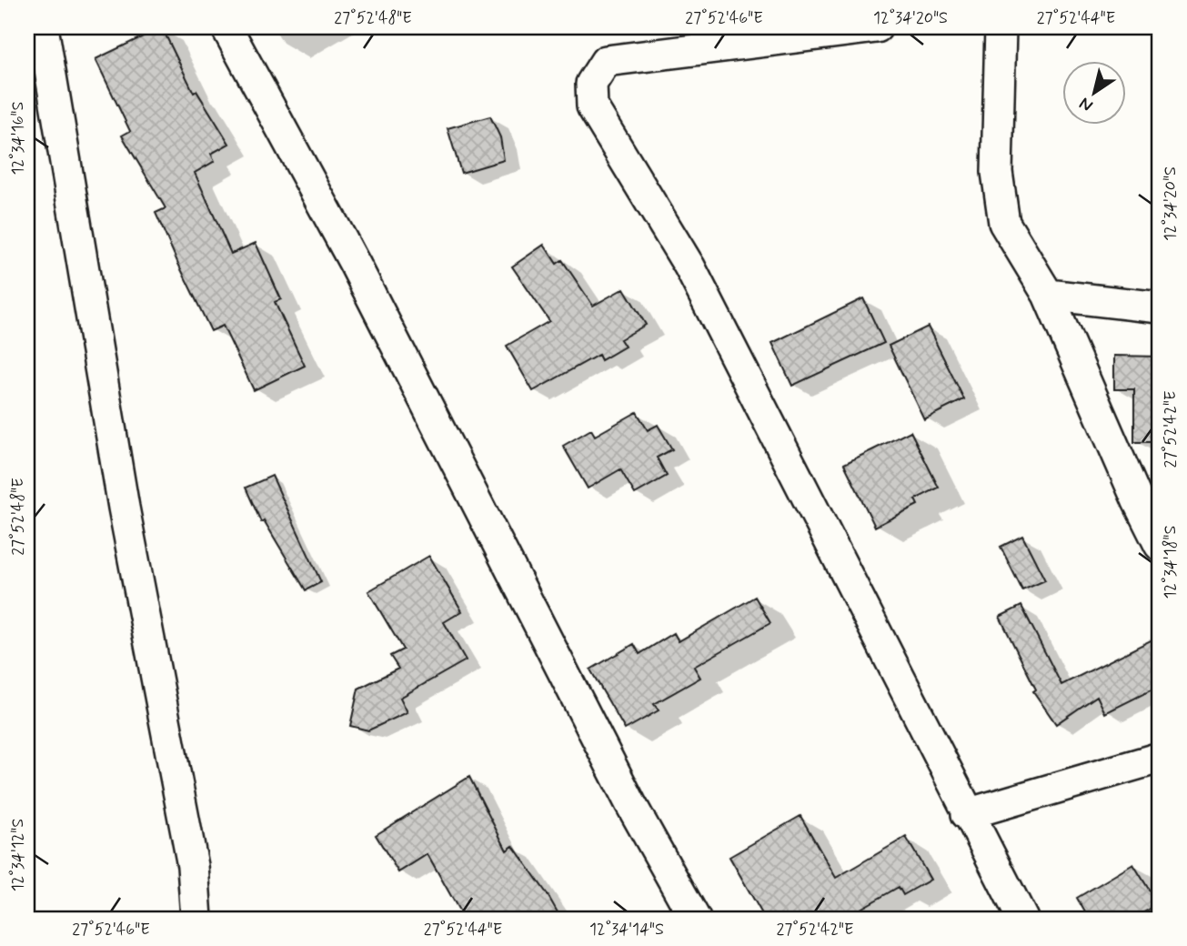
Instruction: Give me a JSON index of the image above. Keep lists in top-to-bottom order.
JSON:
{
  "north": "bottom left",
  "coordinates": [
    "27°52'48\"E",
    "27°52'46\"E",
    "12°34'20\"S",
    "27°52'44\"E",
    "12°34'16\"S",
    "27°52'42\"E",
    "12°34'18\"S",
    "12°34'12\"S",
    "12°34'14\"S"
  ]
}
